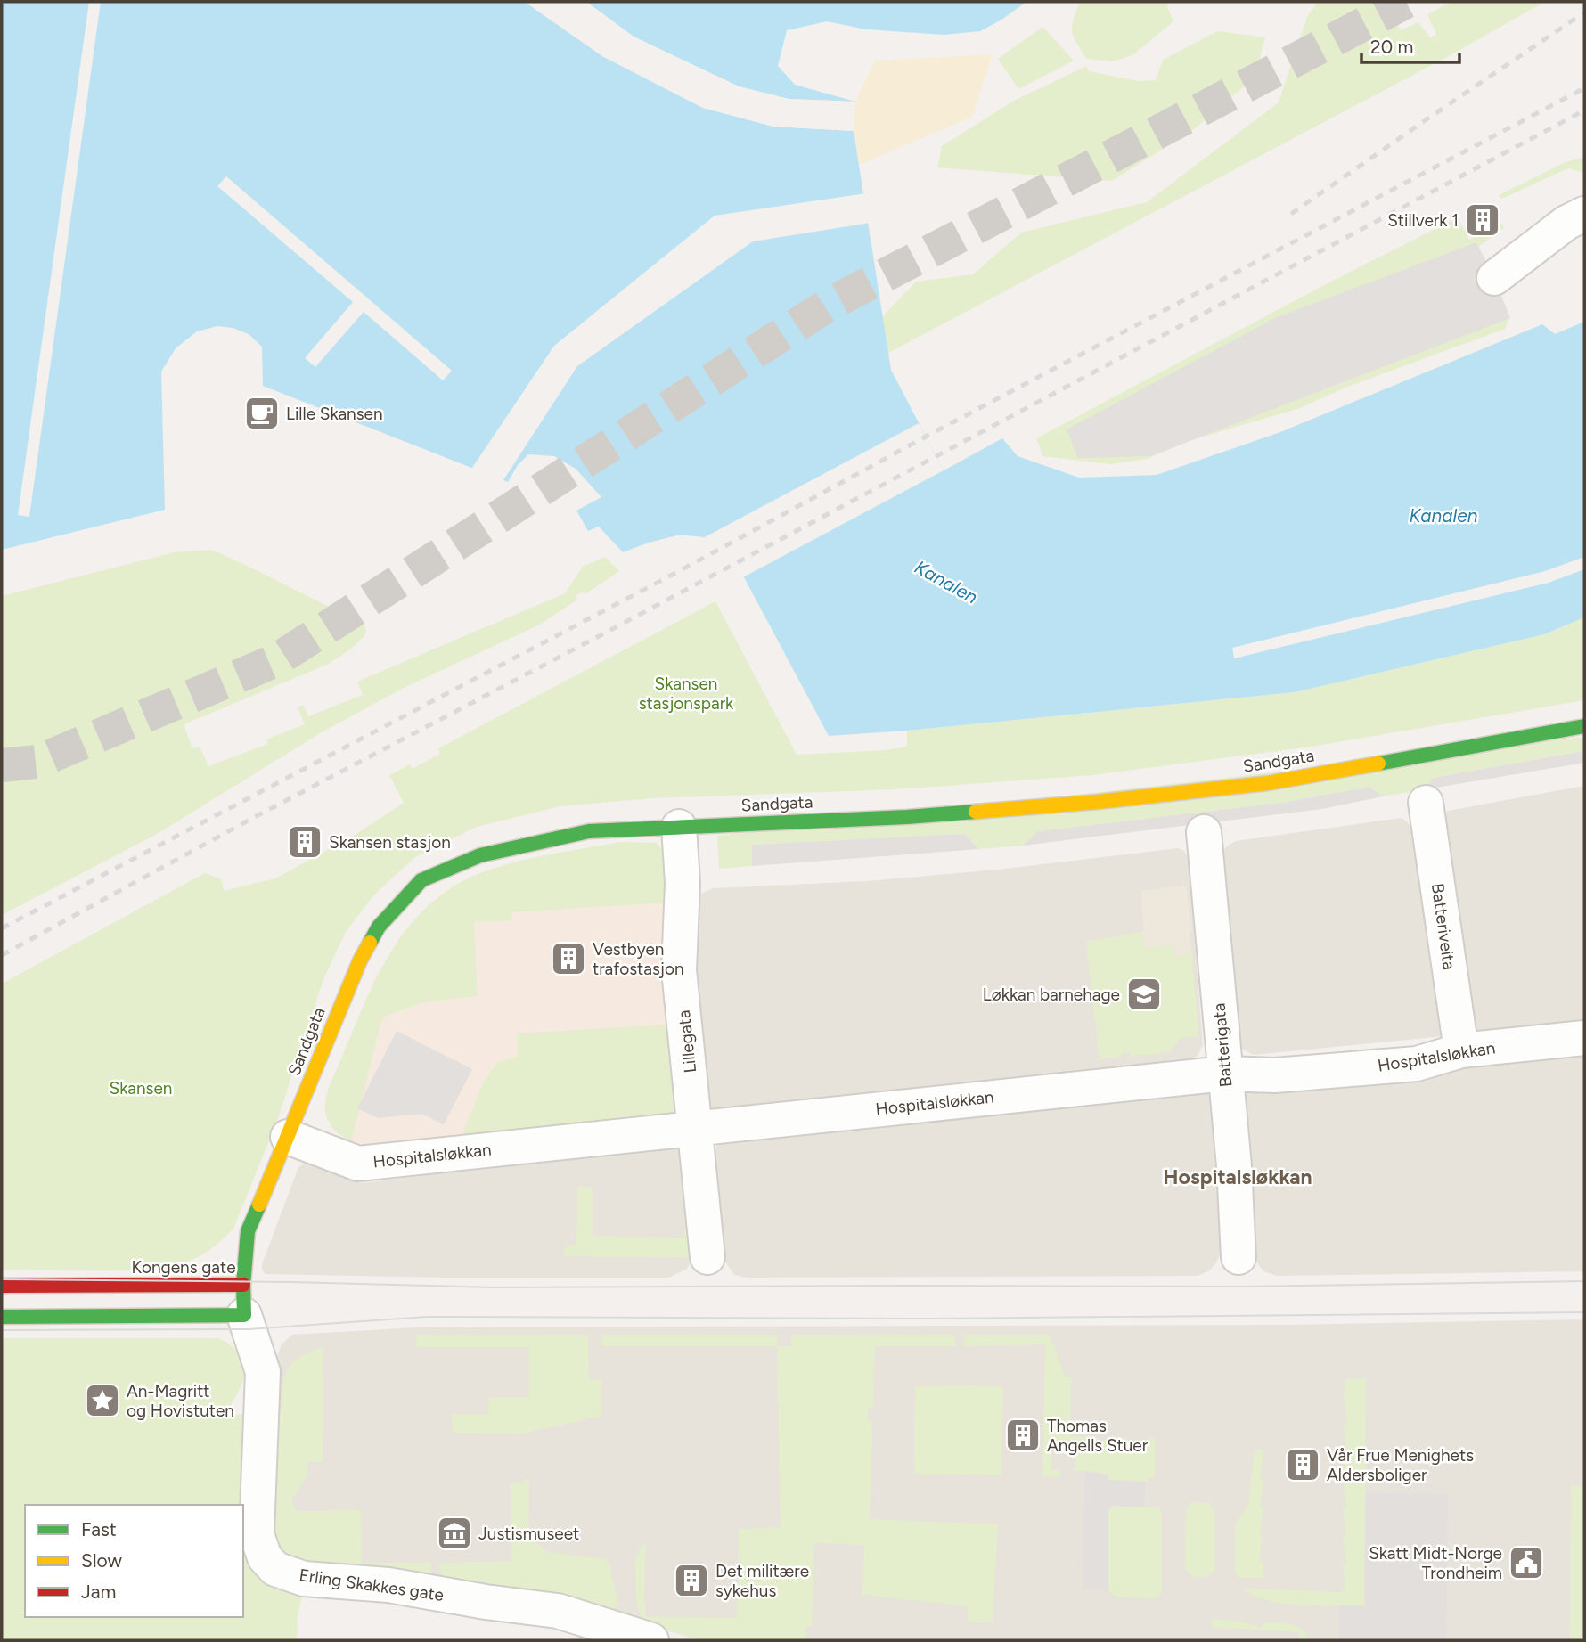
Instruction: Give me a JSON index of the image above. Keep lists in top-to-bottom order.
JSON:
{
  "streets": {
    "main road": ["Sandgata", "Kongens gate"],
    "street": [
      "Batteriveita",
      "Lillegata",
      "Batterigata",
      "Hospitalsløkkan",
      "Erling Skakkes gate"
    ]
  },
  "crossings": [
    ["Sandgata", "Lillegata"],
    ["Sandgata", "Hospitalsløkkan"],
    ["Sandgata", "Kongens gate"],
    ["Sandgata", "Erling Skakkes gate"],
    ["Batteriveita", "Hospitalsløkkan"],
    ["Lillegata", "Hospitalsløkkan"],
    ["Batterigata", "Hospitalsløkkan"],
    ["Kongens gate", "Erling Skakkes gate"]
  ],
  "districts": ["Hospitalsløkkan"],
  "water": ["Kanalen"],
  "parks": ["Skansen stasjonspark", "Skansen"],
  "places": {
    "building": [
      "Stillverk 1",
      "Skansen stasjon",
      "Vestbyen trafostasjon",
      "Thomas Angells Stuer",
      "Vår Frue Menighets Aldersboliger",
      "Det militære sykehus"
    ],
    "cafe": ["Lille Skansen"],
    "school or university": ["Løkkan barnehage"],
    "place": ["An-Magritt og Hovistuten"],
    "museum": ["Justismuseet"],
    "public building": ["Skatt Midt-Norge Trondheim"]
  },
  "legend": ["Fast", "Slow", "Jam"],
  "scale_bar": "20 m"
}
